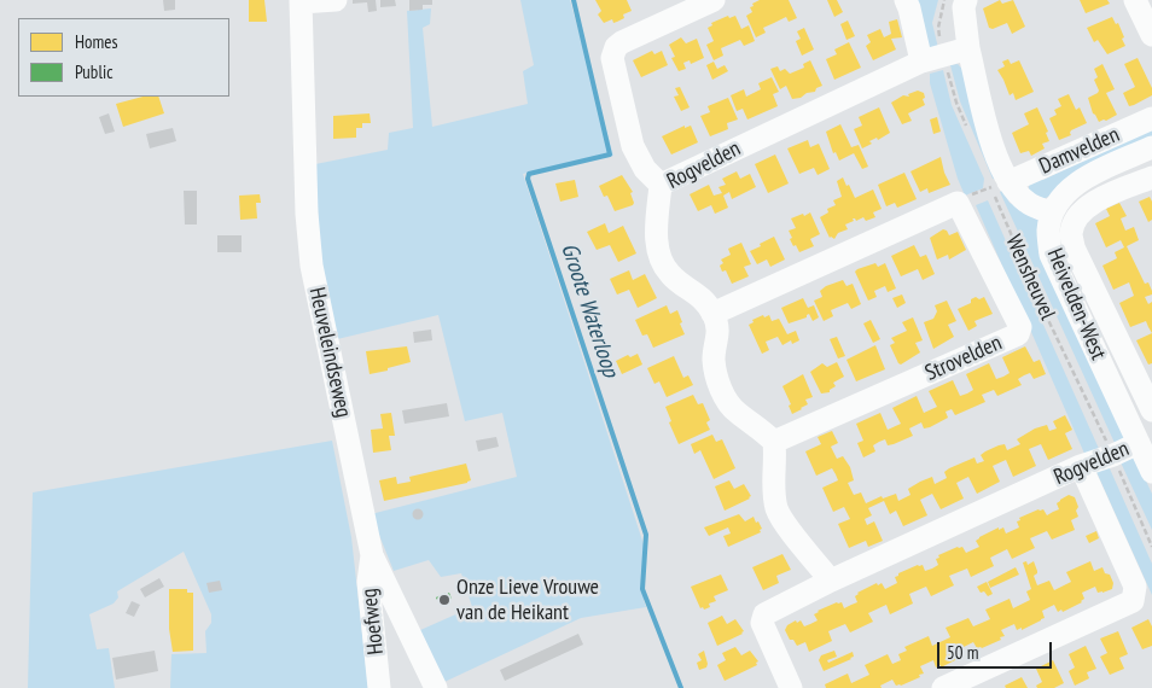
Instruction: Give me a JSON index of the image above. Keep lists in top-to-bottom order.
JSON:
{
  "streets": {
    "street": [
      "Damvelden",
      "Rogvelden",
      "Heivelden-West",
      "Heuveleindseweg",
      "Strovelden",
      "Hoefweg"
    ],
    "path": ["Wensheuvel"]
  },
  "crossings": [
    ["Damvelden", "Wensheuvel"],
    ["Rogvelden", "Wensheuvel"],
    ["Rogvelden", "Heivelden-West"],
    ["Heuveleindseweg", "Hoefweg"]
  ],
  "water": ["Groote Waterloop"],
  "places": ["Onze Lieve Vrouwe van de Heikant"],
  "legend": ["Homes", "Public"],
  "scale_bar": "50 m"
}
